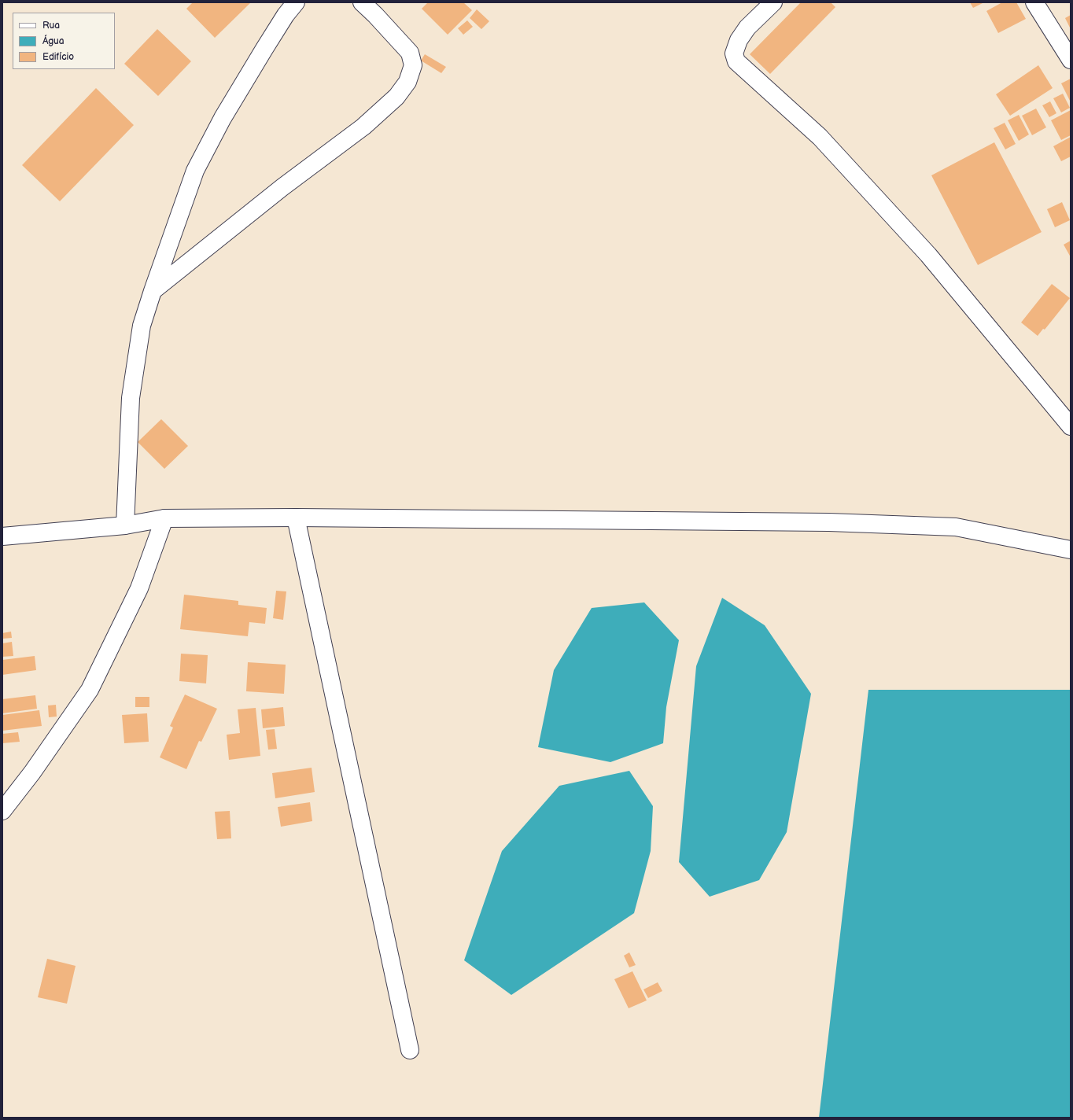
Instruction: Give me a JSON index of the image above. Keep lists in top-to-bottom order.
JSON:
{
  "legend": ["Rua", "Água", "Edifício"]
}
